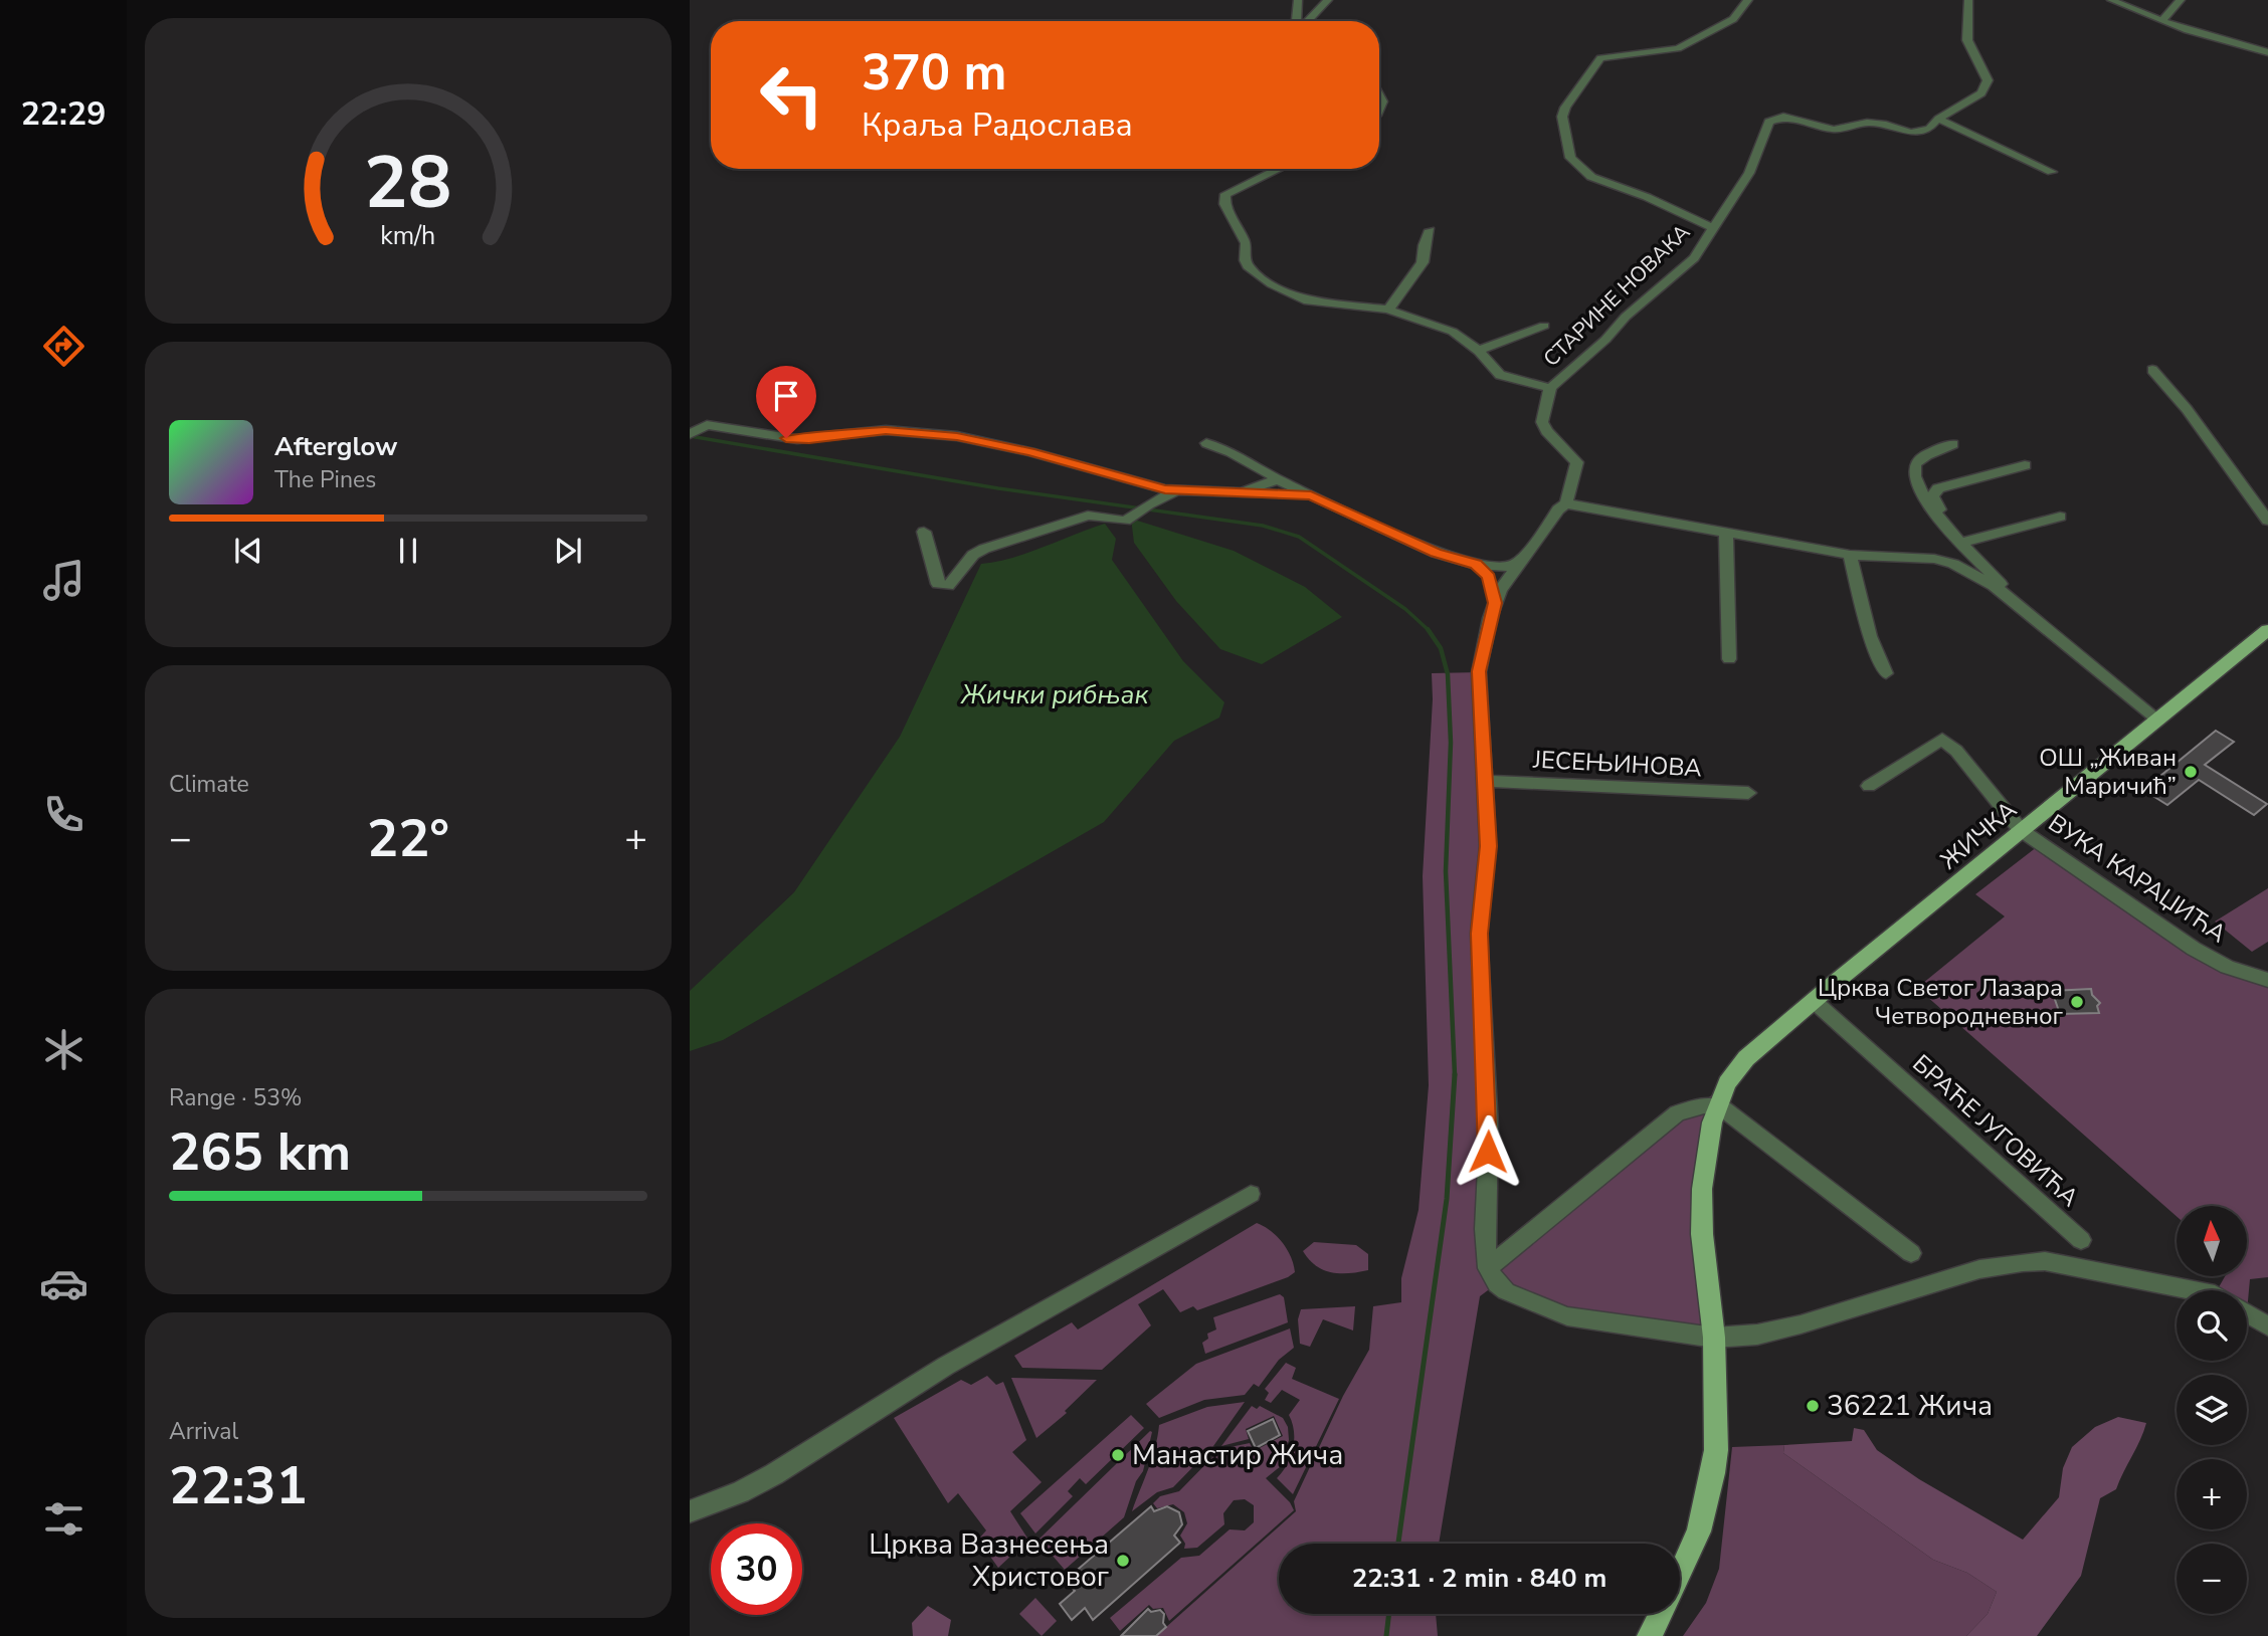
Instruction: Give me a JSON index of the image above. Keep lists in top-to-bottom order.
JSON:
{
  "streets": {
    "main road": ["ЖИЧКА"],
    "street": [
      "СТАРИНЕ НОВАКА",
      "ЈЕСЕЊИНОВА",
      "ВУКА КАРАЏИЋА",
      "БРАЋЕ ЈУГОВИЋА"
    ]
  },
  "crossings": [
    ["ЖИЧКА", "ВУКА КАРАЏИЋА"],
    ["ЖИЧКА", "БРАЋЕ ЈУГОВИЋА"]
  ],
  "water": ["Жички рибњак"],
  "places": [
    "ОШ „Живан Маричић”",
    "Црква Светог Лазара Четвородневног",
    "36221 Жича",
    "Манастир Жича",
    "Црква Вазнесења Христовог"
  ],
  "north": "top",
  "page": {
    "tabs": "22:29",
    "turn": ["370 m", "Краља Радослава"],
    "song": ["Afterglow", "The Pines"],
    "tile": [
      "Climate",
      ["Range · 53%", "265 km"],
      ["Arrival", "22:31"]
    ],
    "heat": ["−", "22°", "+"],
    "map_buttons": ["+", "−"],
    "limit": "30",
    "trip": "22:31 · 2 min · 840 m",
    "gauge": ["28", "km/h"]
  }
}
